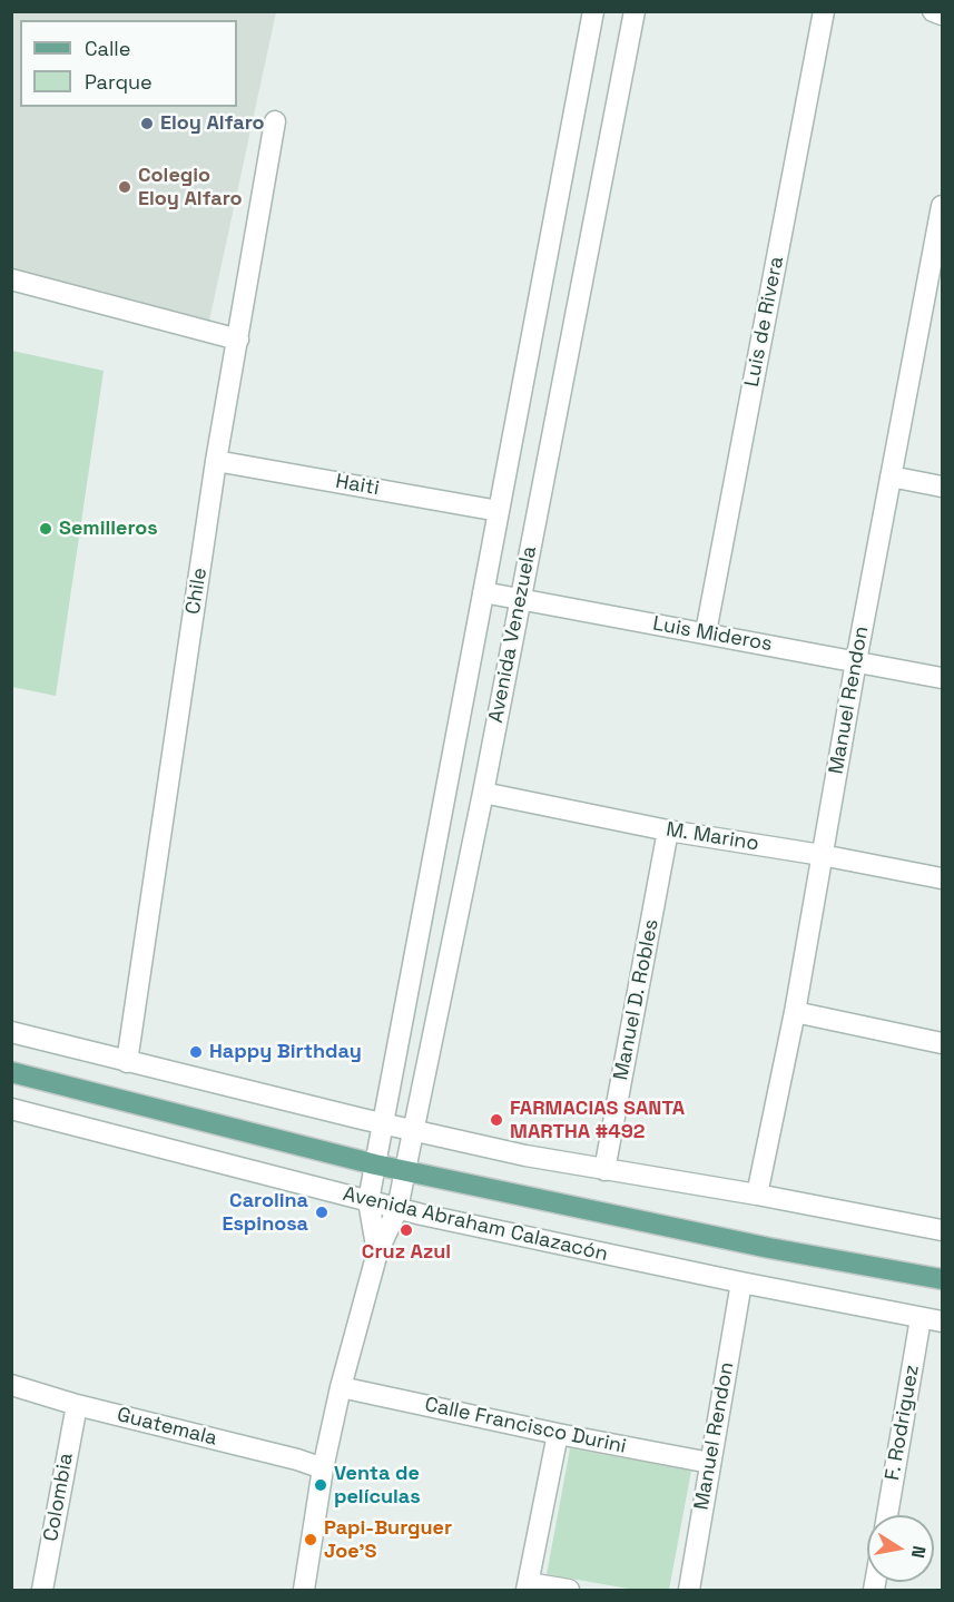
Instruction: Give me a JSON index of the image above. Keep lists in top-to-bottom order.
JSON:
{
  "streets": {
    "main road": ["Avenida Abraham Calazacón"],
    "street": [
      "Luis de Rivera",
      "Haiti",
      "Chile",
      "Avenida Venezuela",
      "Luis Mideros",
      "Manuel Rendon",
      "M. Marino",
      "Manuel D. Robles",
      "F. Rodriguez",
      "Calle Francisco Durini",
      "Guatemala",
      "Colombia"
    ]
  },
  "crossings": [
    ["Luis de Rivera", "Luis Mideros"],
    ["Haiti", "Chile"],
    ["Haiti", "Avenida Venezuela"],
    ["Avenida Venezuela", "Luis Mideros"],
    ["Avenida Venezuela", "M. Marino"],
    ["Avenida Venezuela", "Avenida Abraham Calazacón"],
    ["Avenida Venezuela", "Calle Francisco Durini"],
    ["Avenida Venezuela", "Guatemala"],
    ["Luis Mideros", "Manuel Rendon"],
    ["Manuel Rendon", "M. Marino"],
    ["Manuel Rendon", "Avenida Abraham Calazacón"],
    ["Manuel Rendon", "Calle Francisco Durini"],
    ["M. Marino", "Manuel D. Robles"],
    ["Avenida Abraham Calazacón", "F. Rodriguez"],
    ["Guatemala", "Colombia"]
  ],
  "places": [
    "Eloy Alfaro",
    "Colegio Eloy Alfaro",
    "Semilleros",
    "Happy Birthday",
    "FARMACIAS SANTA MARTHA #492",
    "Carolina Espinosa",
    "Cruz Azul",
    "Venta de películas",
    "Papi-Burguer Joe'S"
  ],
  "legend": ["Calle", "Parque"],
  "north": "right"
}
